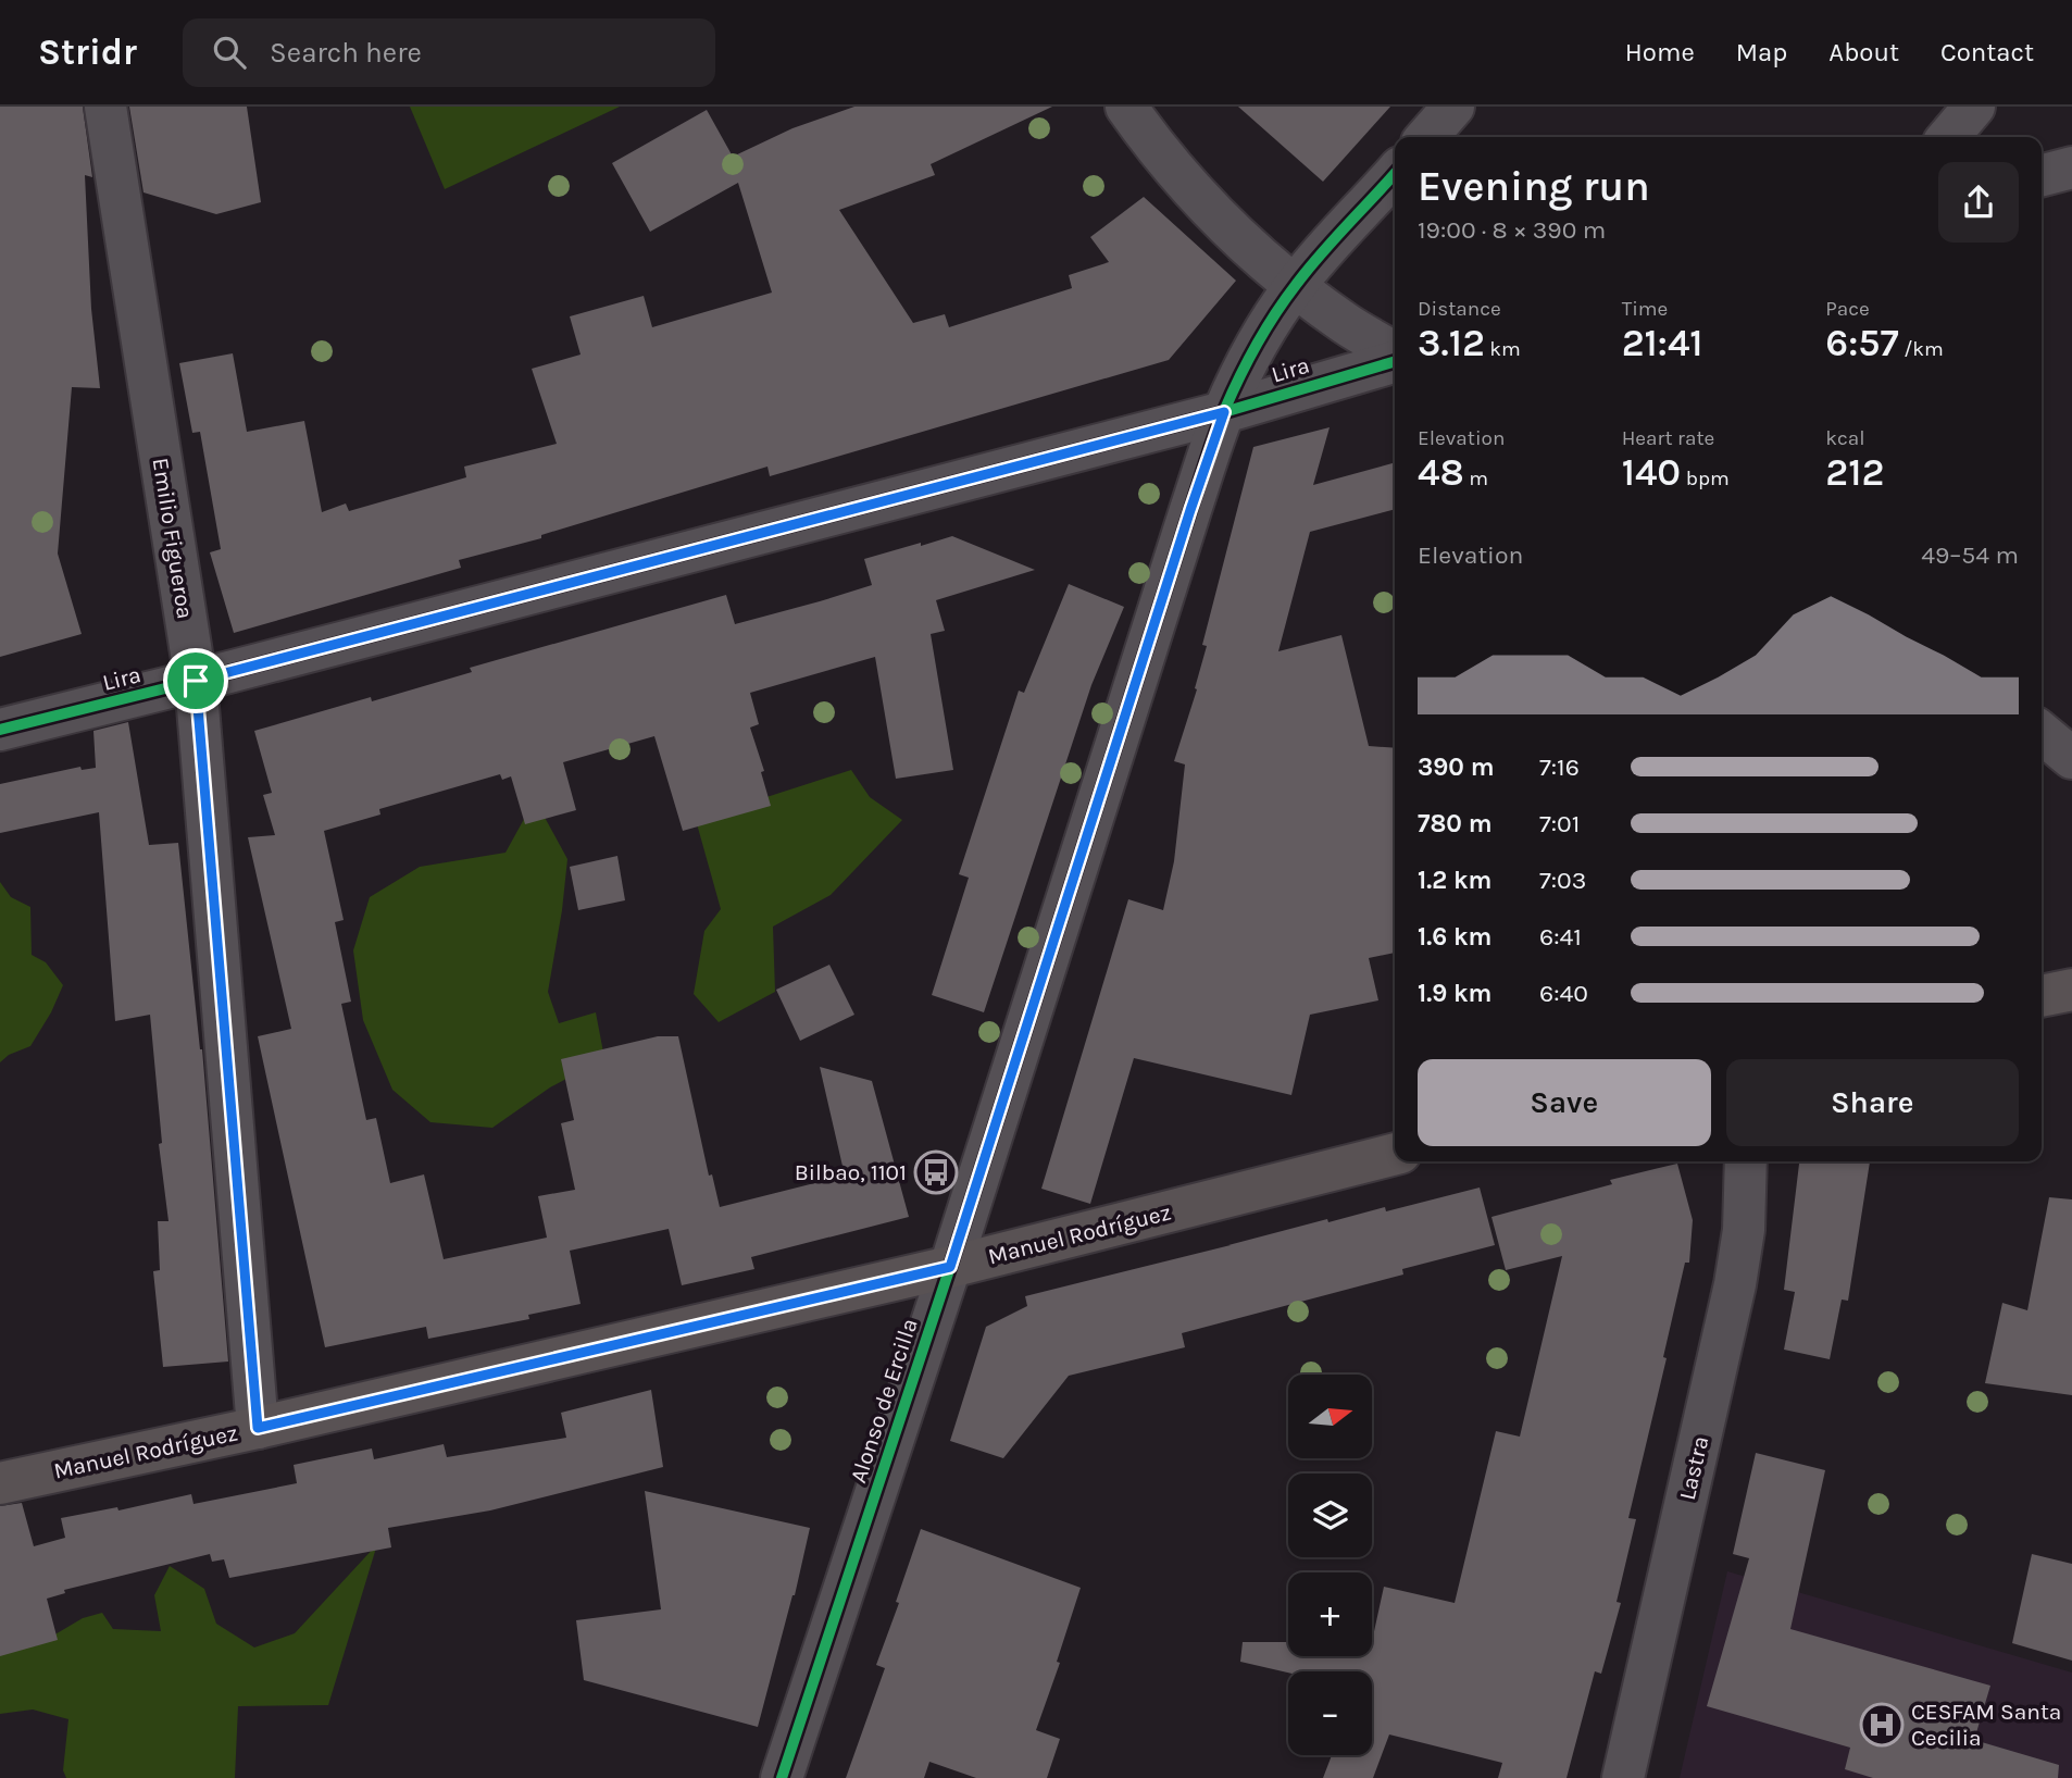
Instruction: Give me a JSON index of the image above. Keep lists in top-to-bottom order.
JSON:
{
  "streets": {
    "main road": ["Manuel Rodríguez"],
    "street": [
      "Lira",
      "Emilio Figueroa",
      "Alonso de Ercilla",
      "Lastra"
    ]
  },
  "crossings": [
    ["Lira", "Emilio Figueroa"],
    ["Lira", "Alonso de Ercilla"],
    ["Emilio Figueroa", "Manuel Rodríguez"],
    ["Manuel Rodríguez", "Alonso de Ercilla"]
  ],
  "places": {
    "bus stop": ["Bilbao, 1101"],
    "hospital": ["CESFAM Santa Cecilia"]
  },
  "north": "right",
  "page": {
    "header": "Stridr",
    "search": "Search here",
    "nav": [
      "Home",
      "Map",
      "About",
      "Contact"
    ],
    "heading": ["Evening run", "19:00 · 8 × 390 m"],
    "stats": [
      ["Distance", "3.12 km"],
      ["Time", "21:41"],
      ["Pace", "6:57 /km"],
      ["Elevation", "48 m"],
      ["Heart rate", "140 bpm"],
      ["kcal", "212"]
    ],
    "chart": ["Elevation", "49–54 m"],
    "list": [
      {
        "name": "390 m",
        "note": "7:16"
      },
      {
        "name": "780 m",
        "note": "7:01"
      },
      {
        "name": "1.2 km",
        "note": "7:03"
      },
      {
        "name": "1.6 km",
        "note": "6:41"
      },
      {
        "name": "1.9 km",
        "note": "6:40"
      }
    ],
    "buttons": ["Save", "Share"],
    "map_buttons": ["+", "−"]
  }
}
